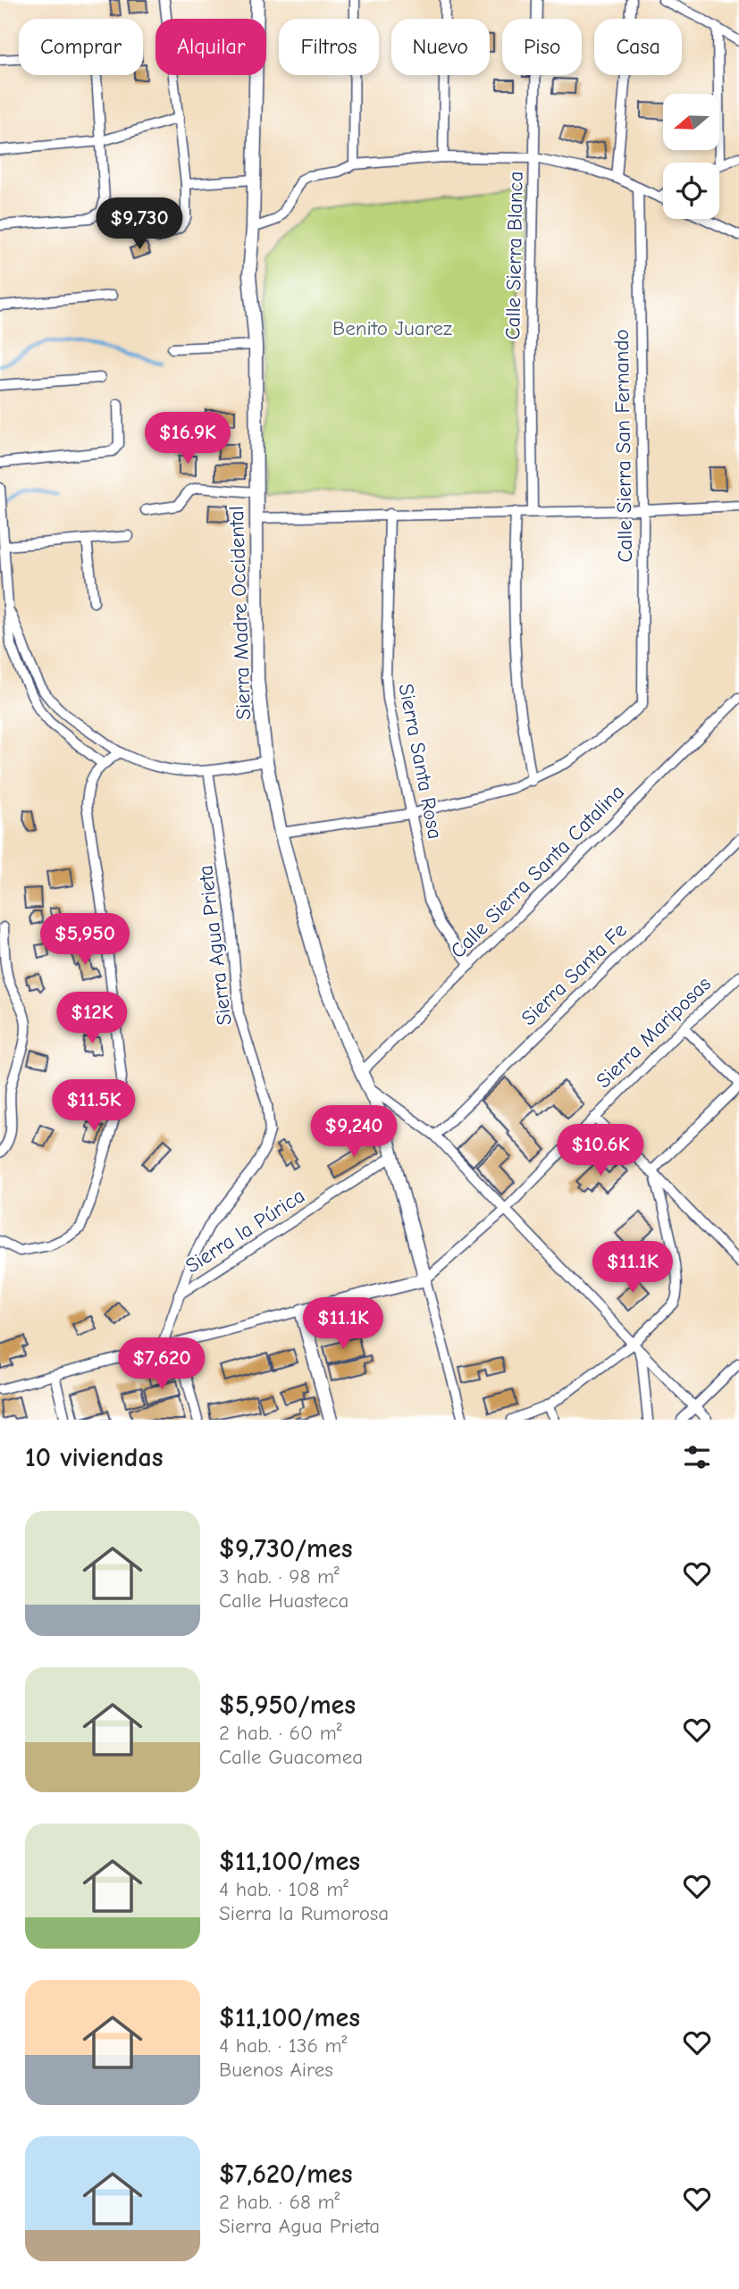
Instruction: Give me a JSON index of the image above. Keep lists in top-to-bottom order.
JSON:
{
  "streets": {
    "street": [
      "Calle Sierra Blanca",
      "Calle Sierra San Fernando",
      "Sierra Madre Occidental",
      "Sierra Santa Rosa",
      "Calle Sierra Santa Catalina",
      "Sierra Agua Prieta",
      "Sierra Santa Fe",
      "Sierra Mariposas",
      "Sierra la Púrica"
    ]
  },
  "crossings": [
    ["Sierra Madre Occidental", "Calle Sierra Santa Catalina"],
    ["Sierra Madre Occidental", "Sierra Mariposas"],
    ["Sierra Madre Occidental", "Sierra la Púrica"],
    ["Sierra Santa Rosa", "Calle Sierra Santa Catalina"],
    ["Sierra Agua Prieta", "Sierra Mariposas"],
    ["Sierra Agua Prieta", "Sierra la Púrica"]
  ],
  "parks": ["Benito Juarez"],
  "north": "left",
  "page": {
    "chip": [
      "Comprar",
      "Alquilar",
      "Filtros",
      "Nuevo",
      "Piso",
      "Casa"
    ],
    "price": [
      "$9,730",
      "$16.9K",
      "$5,950",
      "$12K",
      "$11.5K",
      "$9,240",
      "$10.6K",
      "$11.1K",
      "$11.1K",
      "$7,620"
    ],
    "heading": "10 viviendas",
    "list": [
      {
        "name": "$9,730/mes",
        "note": "3 hab. · 98 m² · Calle Huasteca"
      },
      {
        "name": "$5,950/mes",
        "note": "2 hab. · 60 m² · Calle Guacomea"
      },
      {
        "name": "$11,100/mes",
        "note": "4 hab. · 108 m² · Sierra la Rumorosa"
      },
      {
        "name": "$11,100/mes",
        "note": "4 hab. · 136 m² · Buenos Aires"
      },
      {
        "name": "$7,620/mes",
        "note": "2 hab. · 68 m² · Sierra Agua Prieta"
      }
    ]
  }
}
